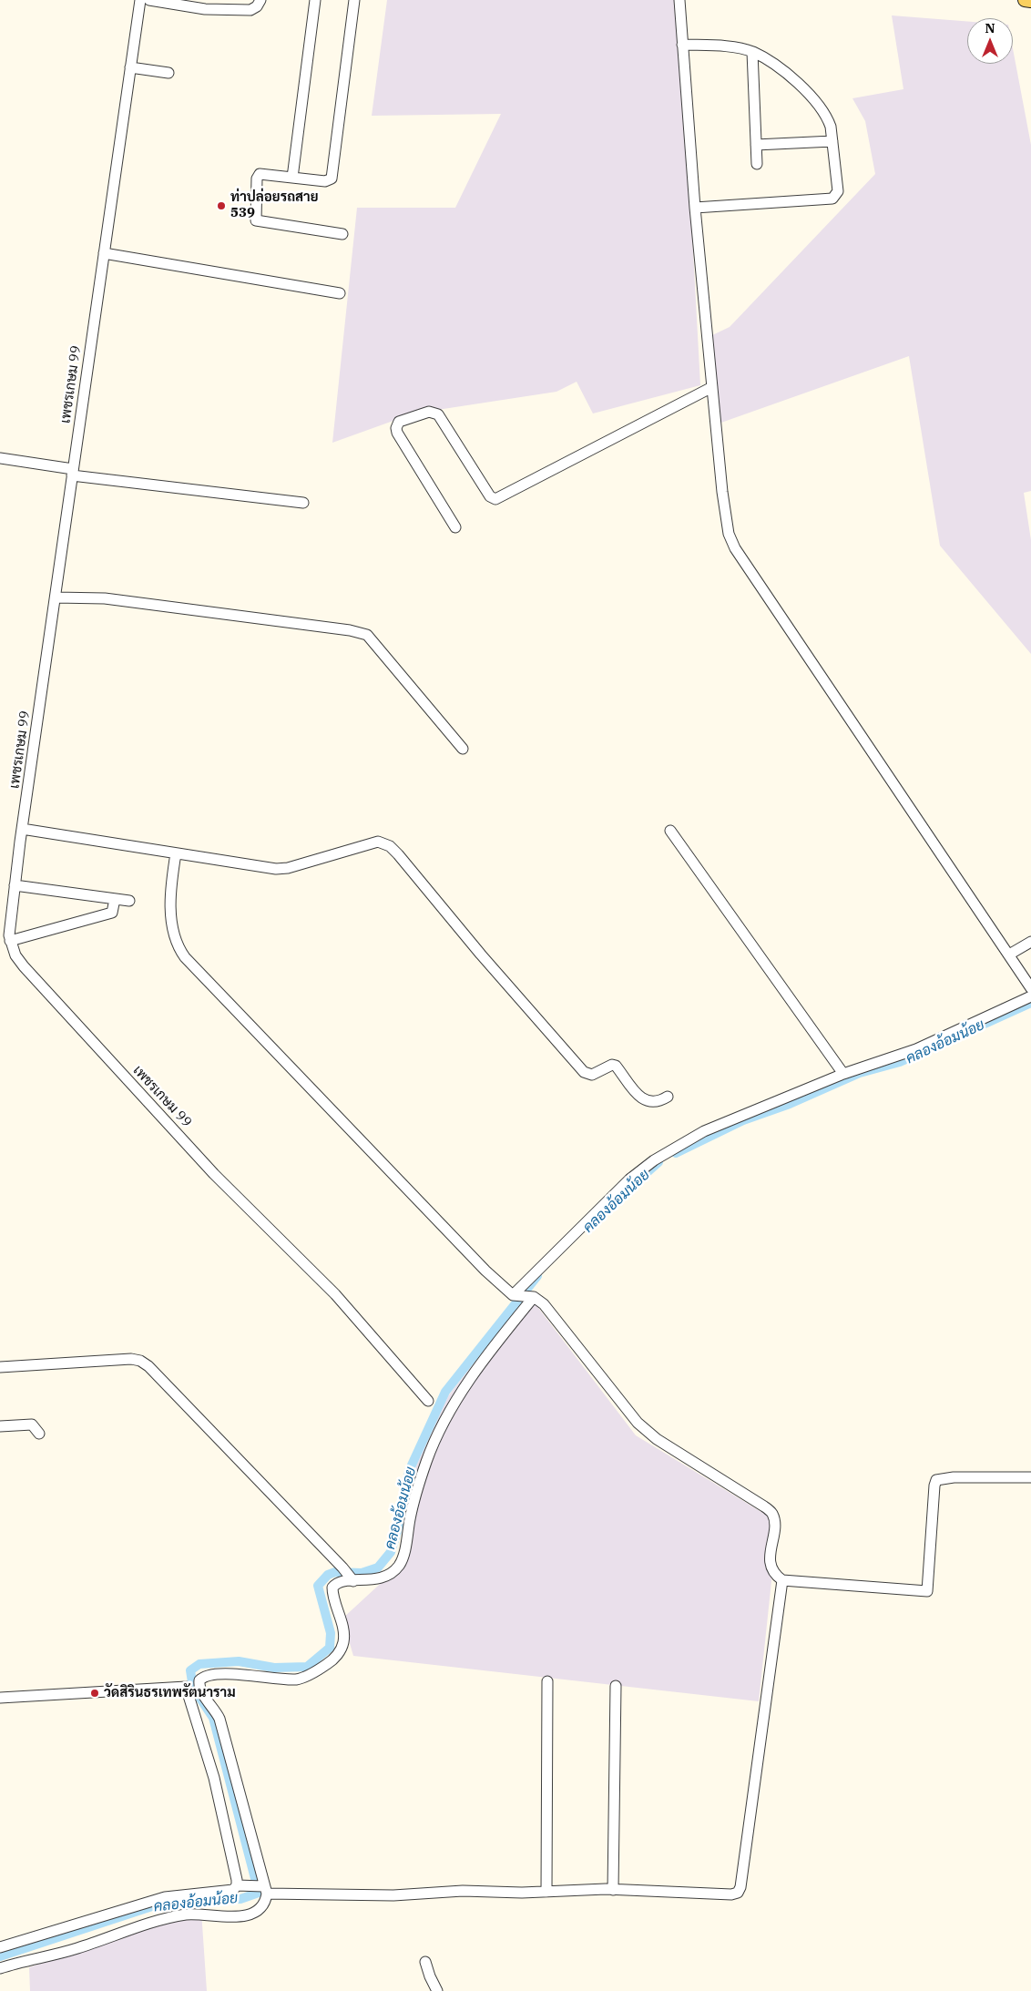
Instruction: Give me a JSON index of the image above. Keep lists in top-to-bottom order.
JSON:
{
  "streets": {
    "street": ["เพชรเกษม 99"]
  },
  "water": ["คลองอ้อมน้อย"],
  "places": ["ท่าปล่อยรถสาย 539", "วัดสิรินธรเทพรัตนาราม"],
  "north": "top"
}
